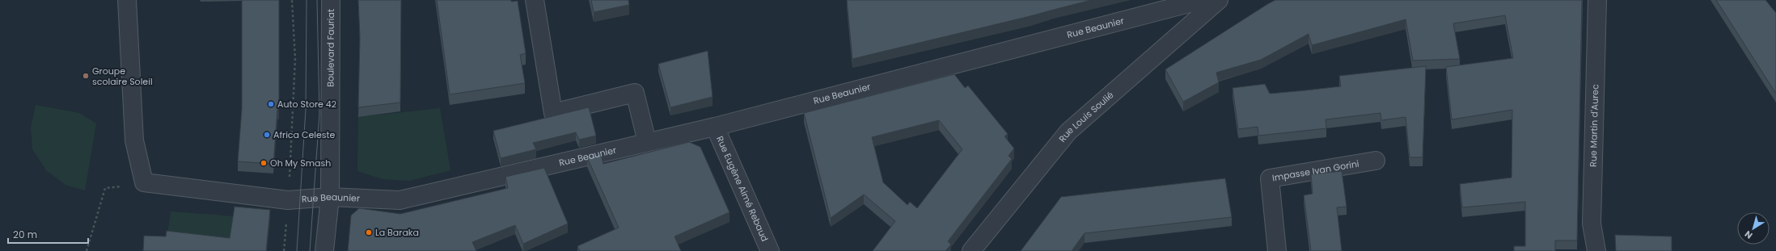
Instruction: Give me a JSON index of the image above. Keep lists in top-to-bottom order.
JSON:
{
  "streets": {
    "street": [
      "Rue Beaunier",
      "Boulevard Fauriat",
      "Rue Louis Soulié",
      "Rue Martin d'Aurec",
      "Impasse Ivan Gorini",
      "Rue Eugène Aimé Rebaud"
    ]
  },
  "crossings": [
    ["Rue Beaunier", "Boulevard Fauriat"],
    ["Rue Beaunier", "Rue Eugène Aimé Rebaud"]
  ],
  "places": [
    "Groupe scolaire Soleil",
    "Auto Store 42",
    "Africa Celeste",
    "Oh My Smash",
    "La Baraka"
  ],
  "scale_bar": "20 m",
  "north": "bottom left"
}
